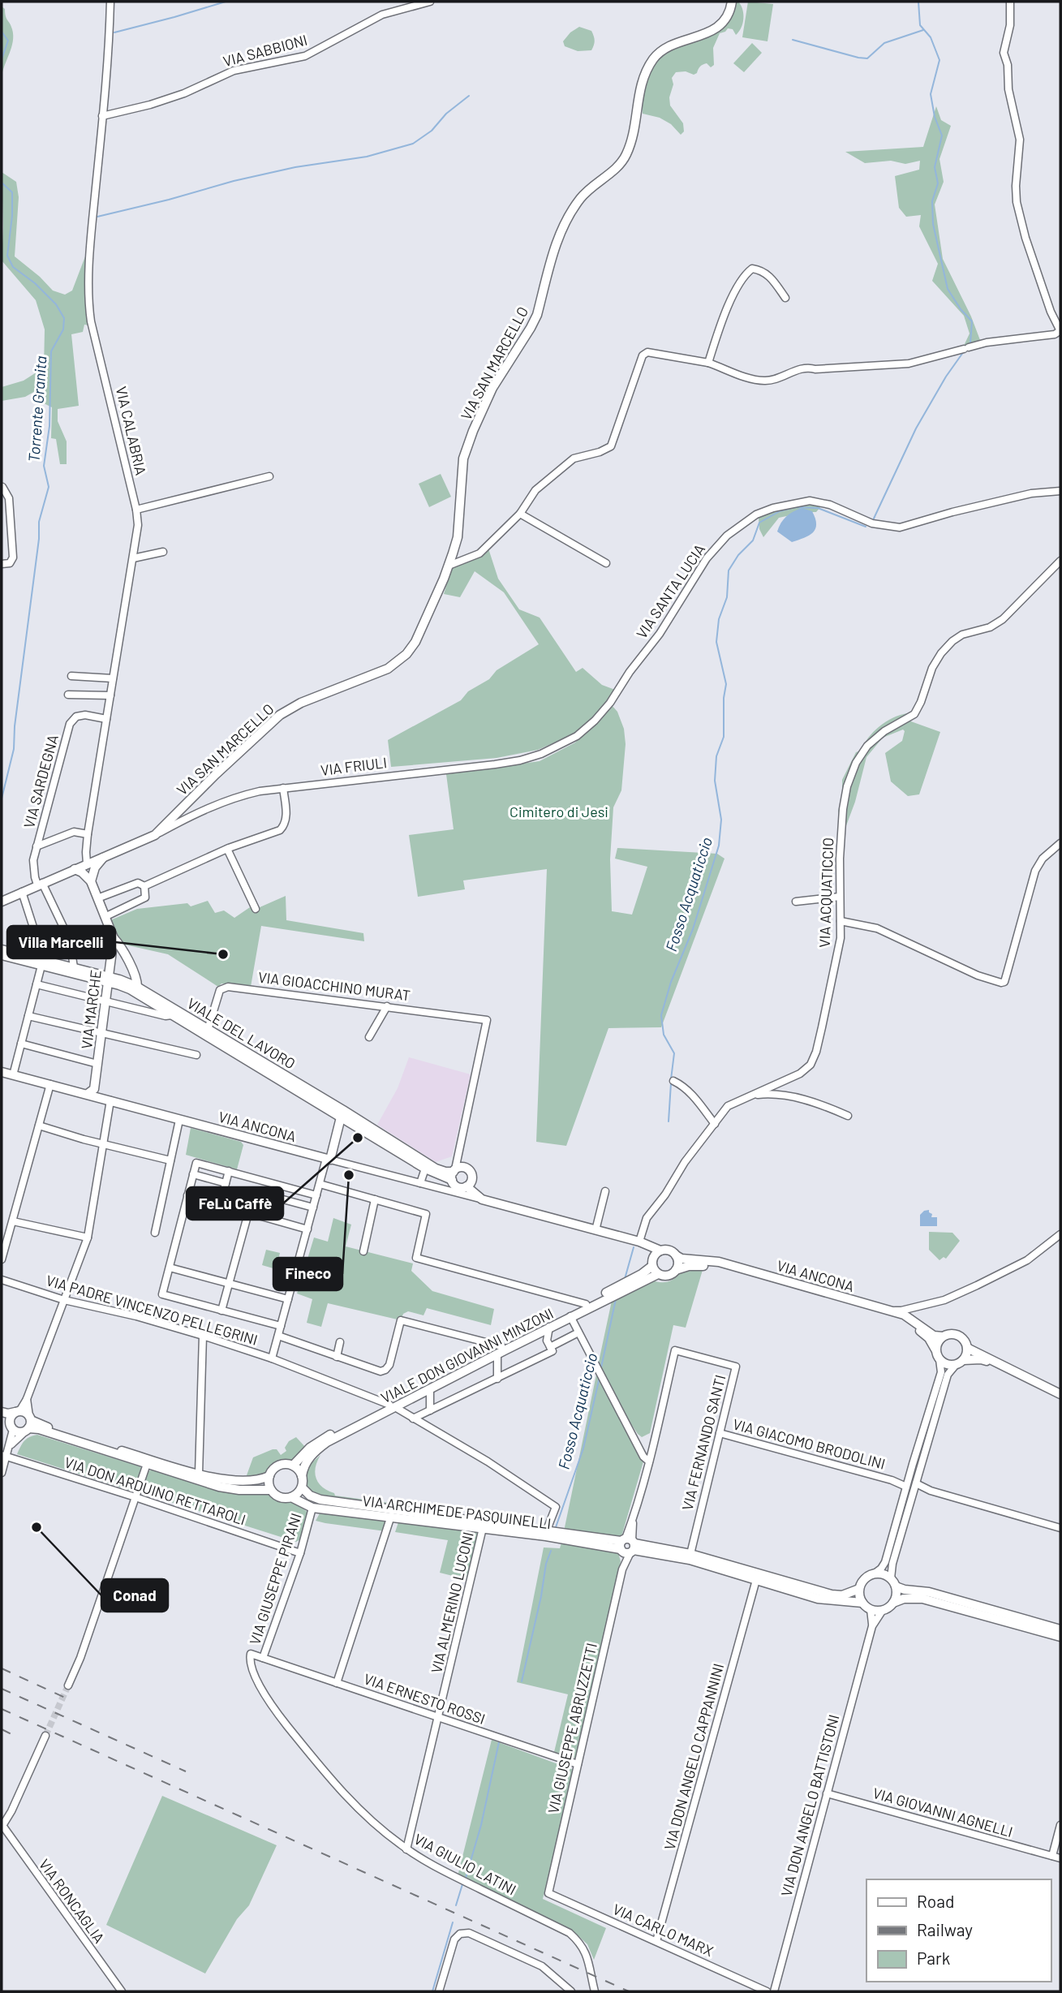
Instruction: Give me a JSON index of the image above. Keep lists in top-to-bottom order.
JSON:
{
  "streets": {
    "main road": [
      "VIA SAN MARCELLO",
      "VIA MARCHE",
      "VIALE DEL LAVORO",
      "VIA ANCONA",
      "VIALE DON GIOVANNI MINZONI",
      "VIA ARCHIMEDE PASQUINELLI",
      "VIA DON ANGELO BATTISTONI"
    ],
    "street": [
      "VIA SABBIONI",
      "VIA CALABRIA",
      "VIA SANTA LUCIA",
      "VIA FRIULI",
      "VIA SARDEGNA",
      "VIA ACQUATICCIO",
      "VIA GIOACCHINO MURAT",
      "VIA PADRE VINCENZO PELLEGRINI",
      "VIA FERNANDO SANTI",
      "VIA GIACOMO BRODOLINI",
      "VIA DON ARDUINO RETTAROLI",
      "VIA GIUSEPPE PIRANI",
      "VIA ALMERINO LUCONI",
      "VIA ERNESTO ROSSI",
      "VIA GIUSEPPE ABRUZZETTI",
      "VIA DON ANGELO CAPPANNINI",
      "VIA GIOVANNI AGNELLI",
      "VIA GIULIO LATINI",
      "VIA RONCAGLIA",
      "VIA CARLO MARX"
    ]
  },
  "crossings": [
    ["VIA SABBIONI", "VIA CALABRIA"],
    ["VIA SAN MARCELLO", "VIA CALABRIA"],
    ["VIA SAN MARCELLO", "VIA FRIULI"],
    ["VIA SAN MARCELLO", "VIA SARDEGNA"],
    ["VIA CALABRIA", "VIA SARDEGNA"],
    ["VIA SANTA LUCIA", "VIA FRIULI"],
    ["VIA SARDEGNA", "VIALE DEL LAVORO"],
    ["VIA ACQUATICCIO", "VIA ANCONA"],
    ["VIA GIOACCHINO MURAT", "VIALE DEL LAVORO"],
    ["VIA MARCHE", "VIALE DEL LAVORO"],
    ["VIALE DEL LAVORO", "VIA ANCONA"],
    ["VIA ANCONA", "VIALE DON GIOVANNI MINZONI"],
    ["VIA PADRE VINCENZO PELLEGRINI", "VIALE DON GIOVANNI MINZONI"],
    ["VIA PADRE VINCENZO PELLEGRINI", "VIA ARCHIMEDE PASQUINELLI"],
    ["VIALE DON GIOVANNI MINZONI", "VIA ARCHIMEDE PASQUINELLI"],
    ["VIA FERNANDO SANTI", "VIA GIACOMO BRODOLINI"],
    ["VIA FERNANDO SANTI", "VIA ARCHIMEDE PASQUINELLI"],
    ["VIA FERNANDO SANTI", "VIA GIUSEPPE ABRUZZETTI"],
    ["VIA DON ARDUINO RETTAROLI", "VIA GIUSEPPE PIRANI"],
    ["VIA ARCHIMEDE PASQUINELLI", "VIA GIUSEPPE PIRANI"],
    ["VIA ARCHIMEDE PASQUINELLI", "VIA ALMERINO LUCONI"],
    ["VIA ARCHIMEDE PASQUINELLI", "VIA GIUSEPPE ABRUZZETTI"],
    ["VIA ARCHIMEDE PASQUINELLI", "VIA DON ANGELO CAPPANNINI"],
    ["VIA ARCHIMEDE PASQUINELLI", "VIA DON ANGELO BATTISTONI"],
    ["VIA GIUSEPPE PIRANI", "VIA ERNESTO ROSSI"],
    ["VIA GIUSEPPE PIRANI", "VIA GIULIO LATINI"],
    ["VIA ALMERINO LUCONI", "VIA ERNESTO ROSSI"],
    ["VIA ALMERINO LUCONI", "VIA GIULIO LATINI"],
    ["VIA ERNESTO ROSSI", "VIA GIUSEPPE ABRUZZETTI"],
    ["VIA ERNESTO ROSSI", "VIA GIULIO LATINI"],
    ["VIA GIUSEPPE ABRUZZETTI", "VIA CARLO MARX"],
    ["VIA DON ANGELO CAPPANNINI", "VIA CARLO MARX"],
    ["VIA DON ANGELO BATTISTONI", "VIA GIOVANNI AGNELLI"]
  ],
  "water": ["Torrente Granita", "Fosso Acquaticcio"],
  "parks": ["Cimitero di Jesi"],
  "places": [
    "Villa Marcelli",
    "FeLù Caffè",
    "Fineco",
    "Conad"
  ],
  "legend": ["Road", "Railway", "Park"]
}
